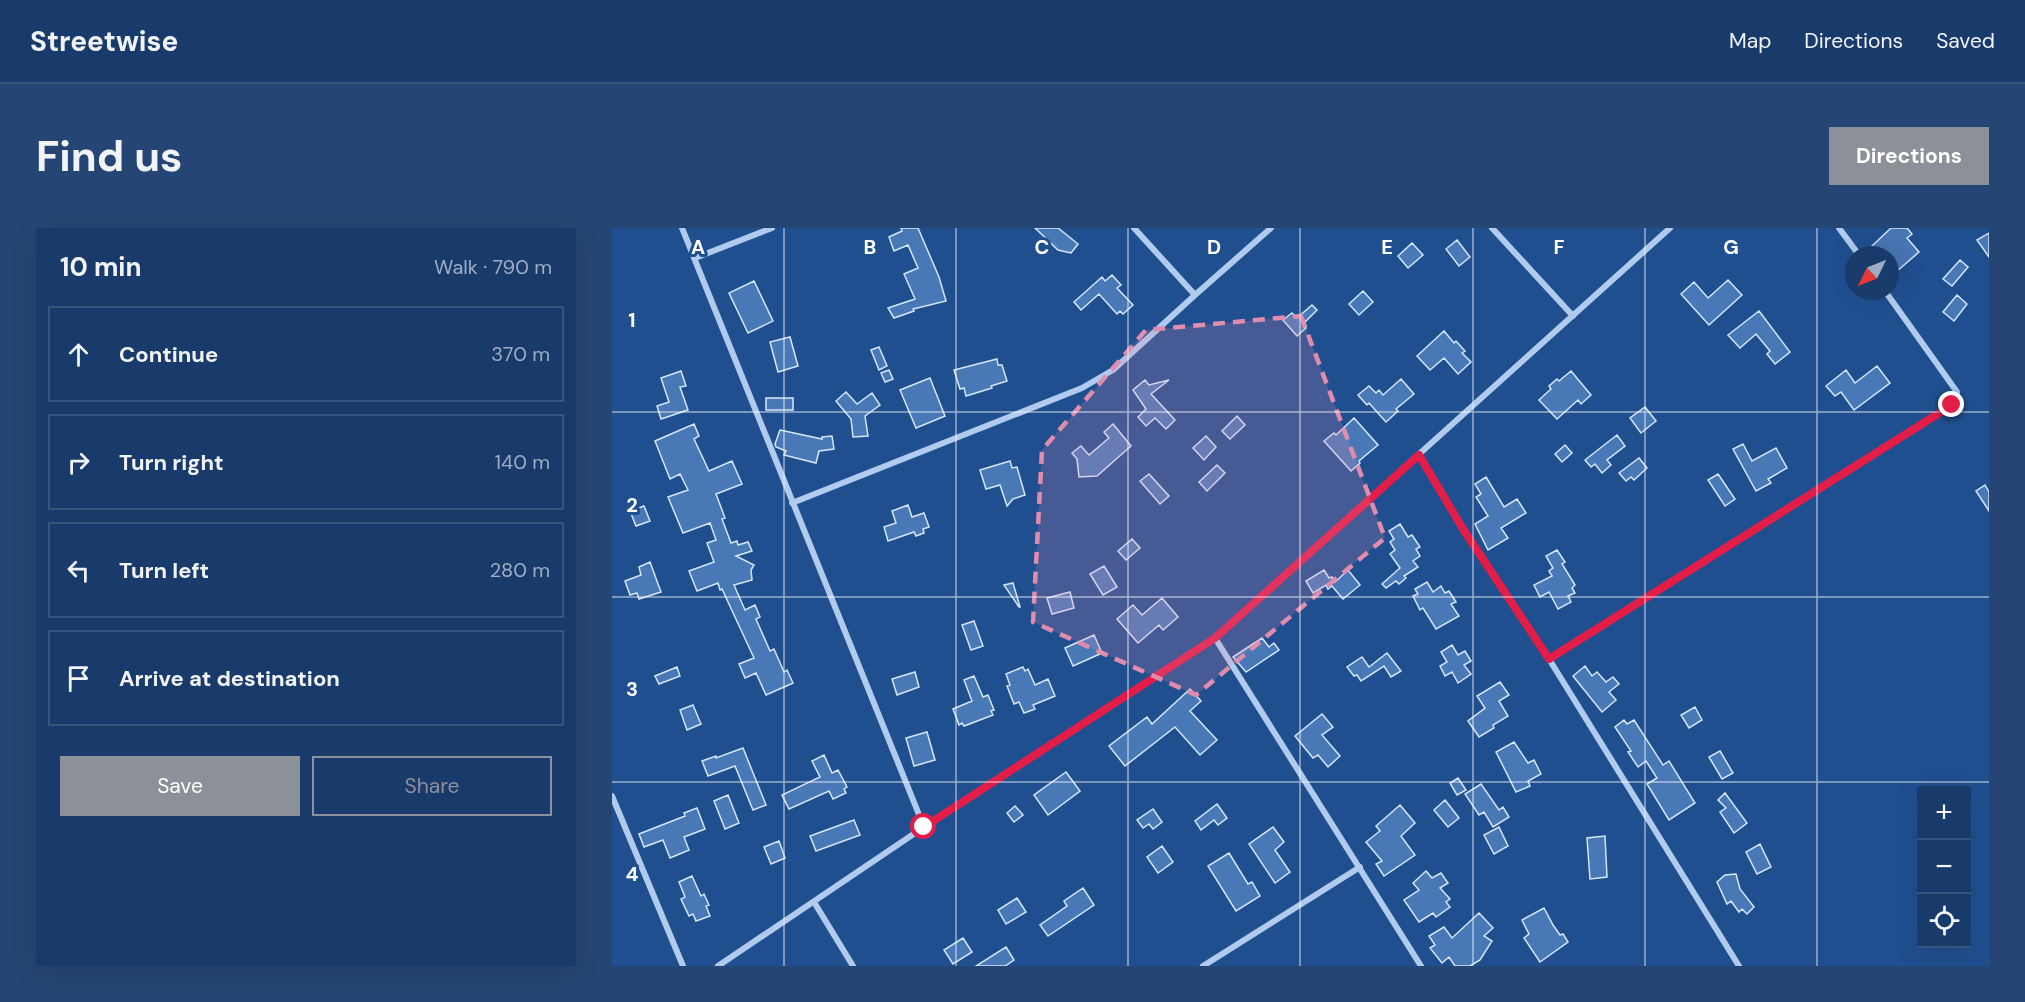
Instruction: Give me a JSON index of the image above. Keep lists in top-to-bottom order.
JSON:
{
  "north": "bottom left",
  "page": {
    "header": "Streetwise",
    "nav": ["Map", "Directions", "Saved"],
    "buttons": [
      "Directions",
      ["Save", "Share"]
    ],
    "title": "Find us",
    "heading": ["10 min", "Walk · 790 m"],
    "list": [
      ["Continue", "370 m"],
      ["Turn right", "140 m"],
      ["Turn left", "280 m"],
      "Arrive at destination"
    ],
    "map_buttons": ["+", "−"]
  },
  "grid": {
    "columns": [
      "A",
      "B",
      "C",
      "D",
      "E",
      "F",
      "G"
    ],
    "rows": [
      "1",
      "2",
      "3",
      "4"
    ]
  }
}
